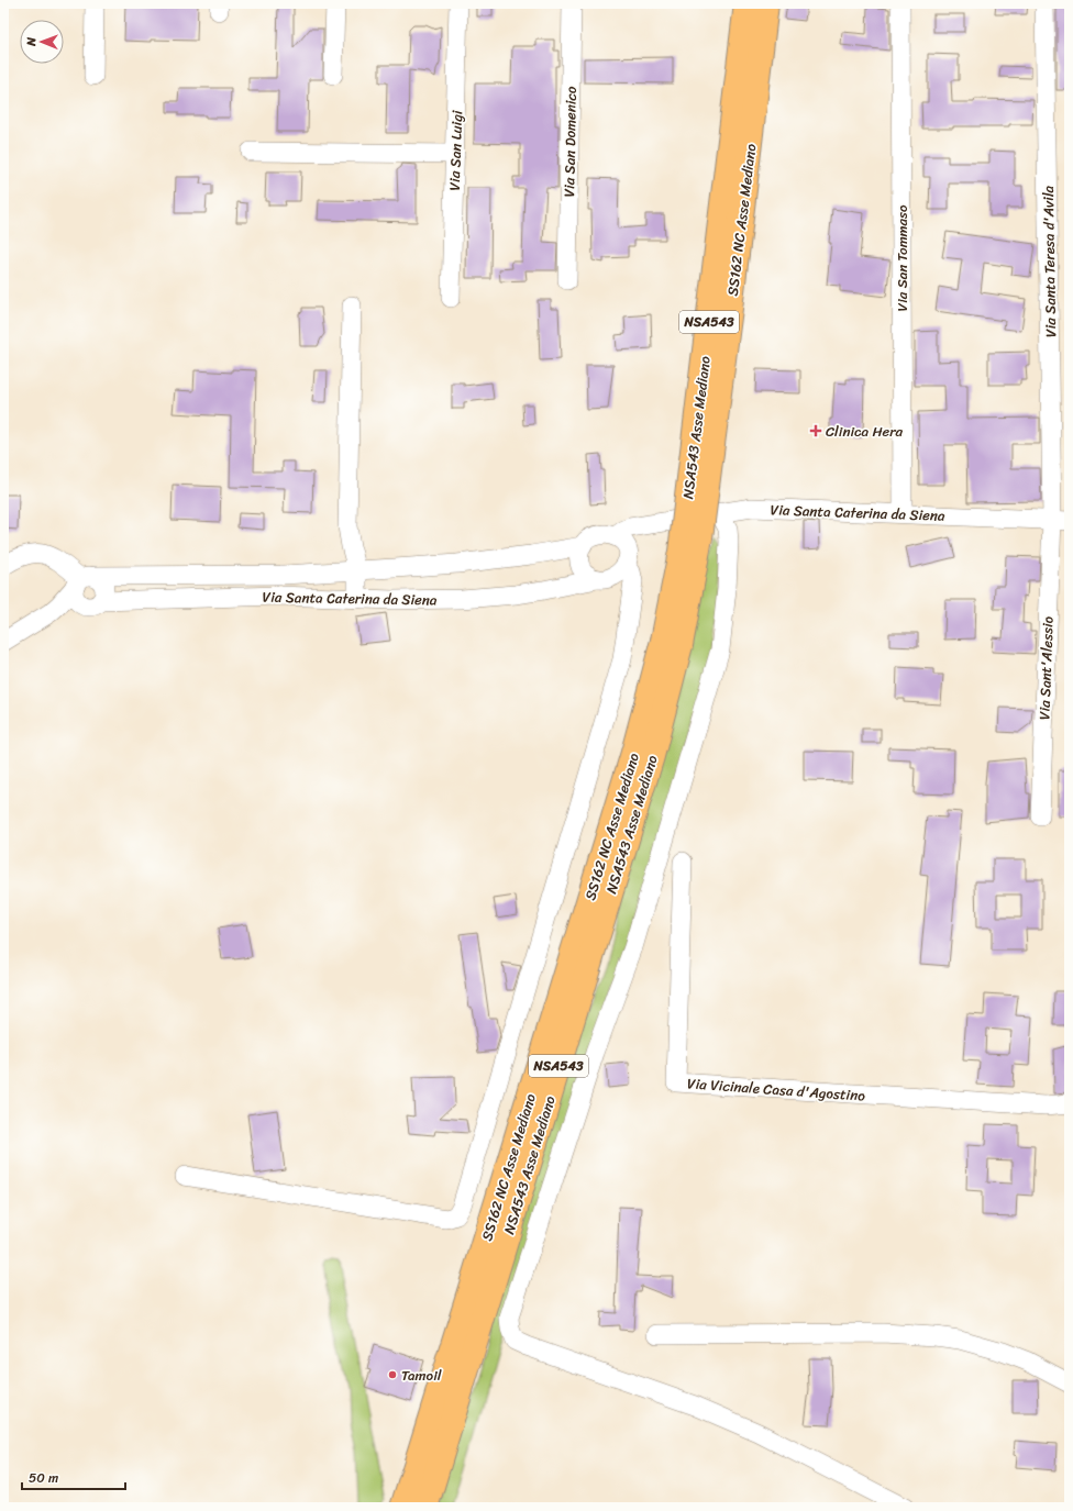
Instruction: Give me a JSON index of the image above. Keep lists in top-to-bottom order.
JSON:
{
  "streets": {
    "highway": ["SS162 NC Asse Mediano", "NSA543", "NSA543 Asse Mediano"],
    "street": [
      "Via San Domenico",
      "Via San Luigi",
      "Via San Tommaso",
      "Via Santa Teresa d'Avila",
      "Via Santa Caterina da Siena",
      "Via Sant'Alessio",
      "Via Vicinale Casa d'Agostino"
    ]
  },
  "crossings": [
    ["SS162 NC Asse Mediano", "NSA543 Asse Mediano"],
    ["Via San Tommaso", "Via Santa Caterina da Siena"],
    ["Via Santa Teresa d'Avila", "Via Santa Caterina da Siena"],
    ["Via Santa Teresa d'Avila", "Via Sant'Alessio"],
    ["Via Santa Caterina da Siena", "Via Sant'Alessio"]
  ],
  "places": {
    "health": ["Clinica Hera"],
    "other": ["Tamoil"]
  },
  "scale_bar": "50 m",
  "north": "left"
}
